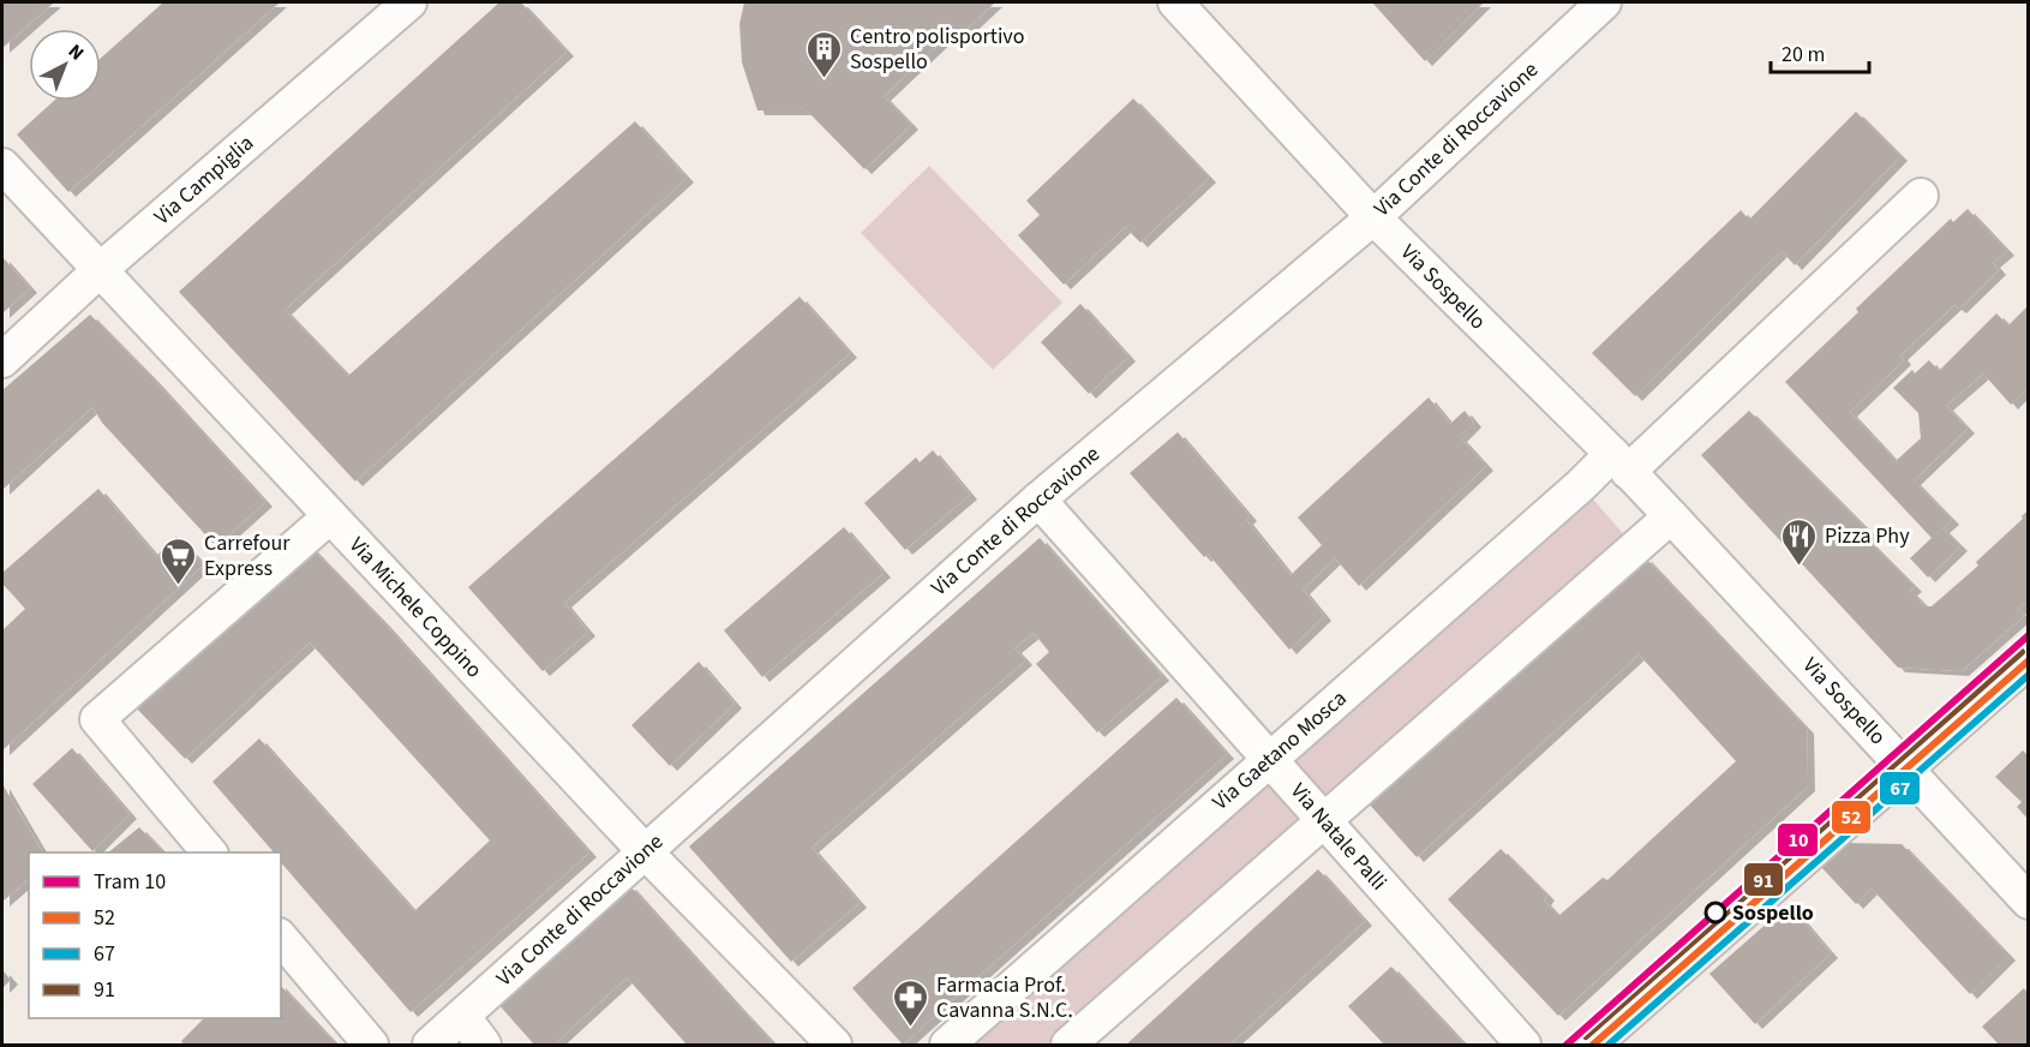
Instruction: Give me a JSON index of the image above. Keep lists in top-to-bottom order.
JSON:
{
  "streets": {
    "street": [
      "Via Conte di Roccavione",
      "Via Campiglia",
      "Via Sospello",
      "Via Michele Coppino",
      "Via Gaetano Mosca",
      "Via Natale Palli"
    ]
  },
  "crossings": [
    ["Via Conte di Roccavione", "Via Sospello"],
    ["Via Conte di Roccavione", "Via Michele Coppino"],
    ["Via Conte di Roccavione", "Via Natale Palli"],
    ["Via Campiglia", "Via Michele Coppino"],
    ["Via Sospello", "Via Gaetano Mosca"],
    ["Via Gaetano Mosca", "Via Natale Palli"]
  ],
  "places": {
    "building": ["Centro polisportivo Sospello"],
    "restaurant": ["Pizza Phy"],
    "supermarket": ["Carrefour Express"],
    "other": ["Sospello"],
    "pharmacy": ["Farmacia Prof. Cavanna S.N.C."]
  },
  "lines": [
    "tram line 10",
    "transit line 91",
    "transit line 52",
    "transit line 67"
  ],
  "legend": [
    "Tram 10",
    "52",
    "67",
    "91"
  ],
  "scale_bar": "20 m",
  "north": "top right"
}
